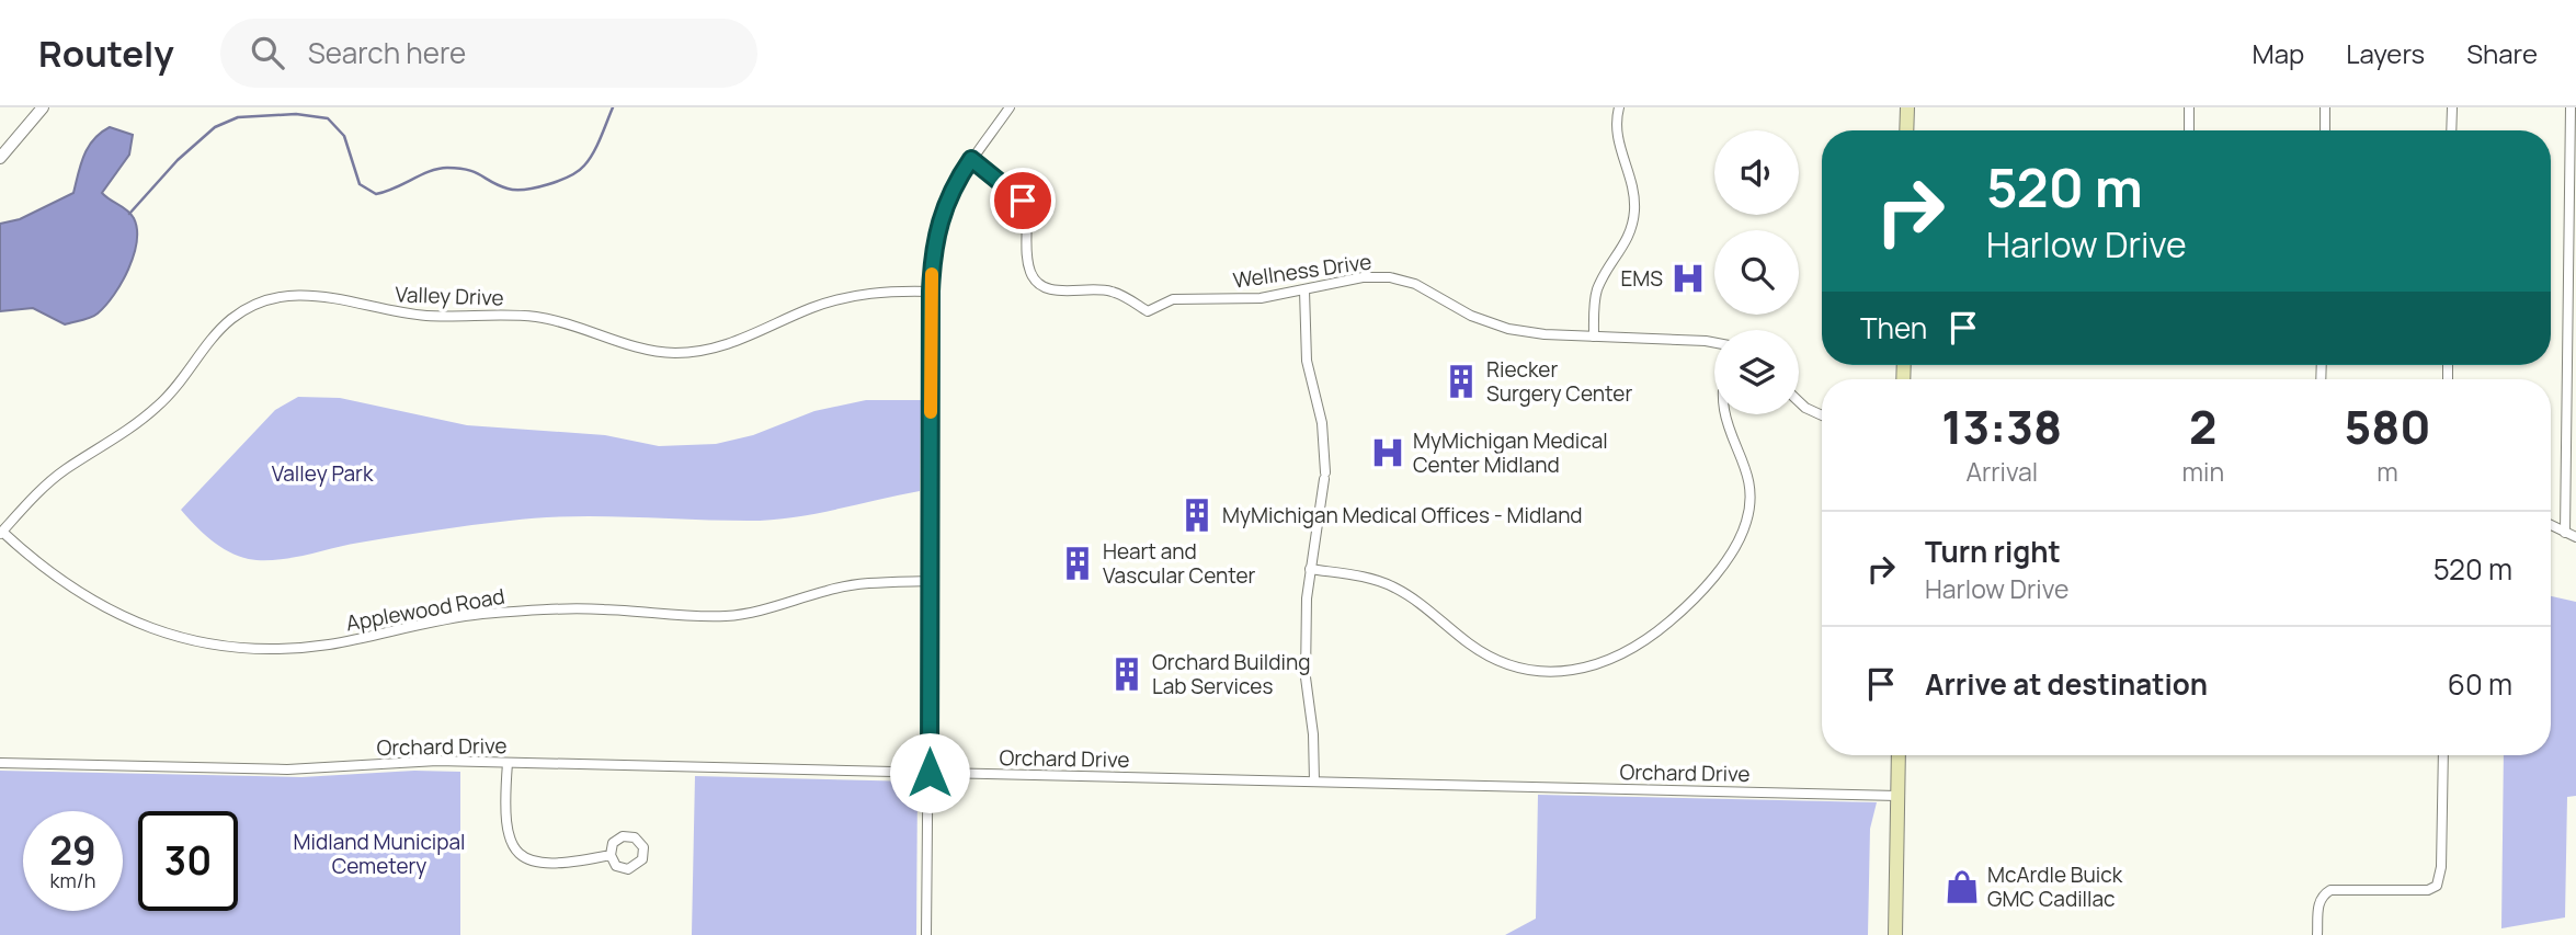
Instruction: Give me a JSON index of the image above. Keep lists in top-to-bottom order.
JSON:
{
  "streets": {
    "street": [
      "Wellness Drive",
      "Valley Drive",
      "Applewood Road",
      "Orchard Drive"
    ]
  },
  "crossings": [
    ["Valley Drive", "Applewood Road"]
  ],
  "parks": ["Valley Park", "Midland Municipal Cemetery"],
  "places": {
    "hospital": ["EMS", "MyMichigan Medical Center Midland"],
    "building": [
      "Riecker Surgery Center",
      "MyMichigan Medical Offices - Midland",
      "Heart and Vascular Center",
      "Orchard Building Lab Services"
    ],
    "shop": ["McArdle Buick GMC Cadillac"]
  },
  "page": {
    "header": "Routely",
    "search": "Search here",
    "nav": ["Map", "Layers", "Share"],
    "turn": ["520 m", "Harlow Drive"],
    "then": "Then",
    "eta": [
      "13:38",
      "Arrival",
      "2",
      "min",
      "580",
      "m"
    ],
    "list": [
      {
        "name": "Turn right",
        "note": "Harlow Drive",
        "value": "520 m"
      },
      {
        "name": "Arrive at destination",
        "value": "60 m"
      }
    ],
    "speed": "29 km/h",
    "limit": "30"
  }
}
